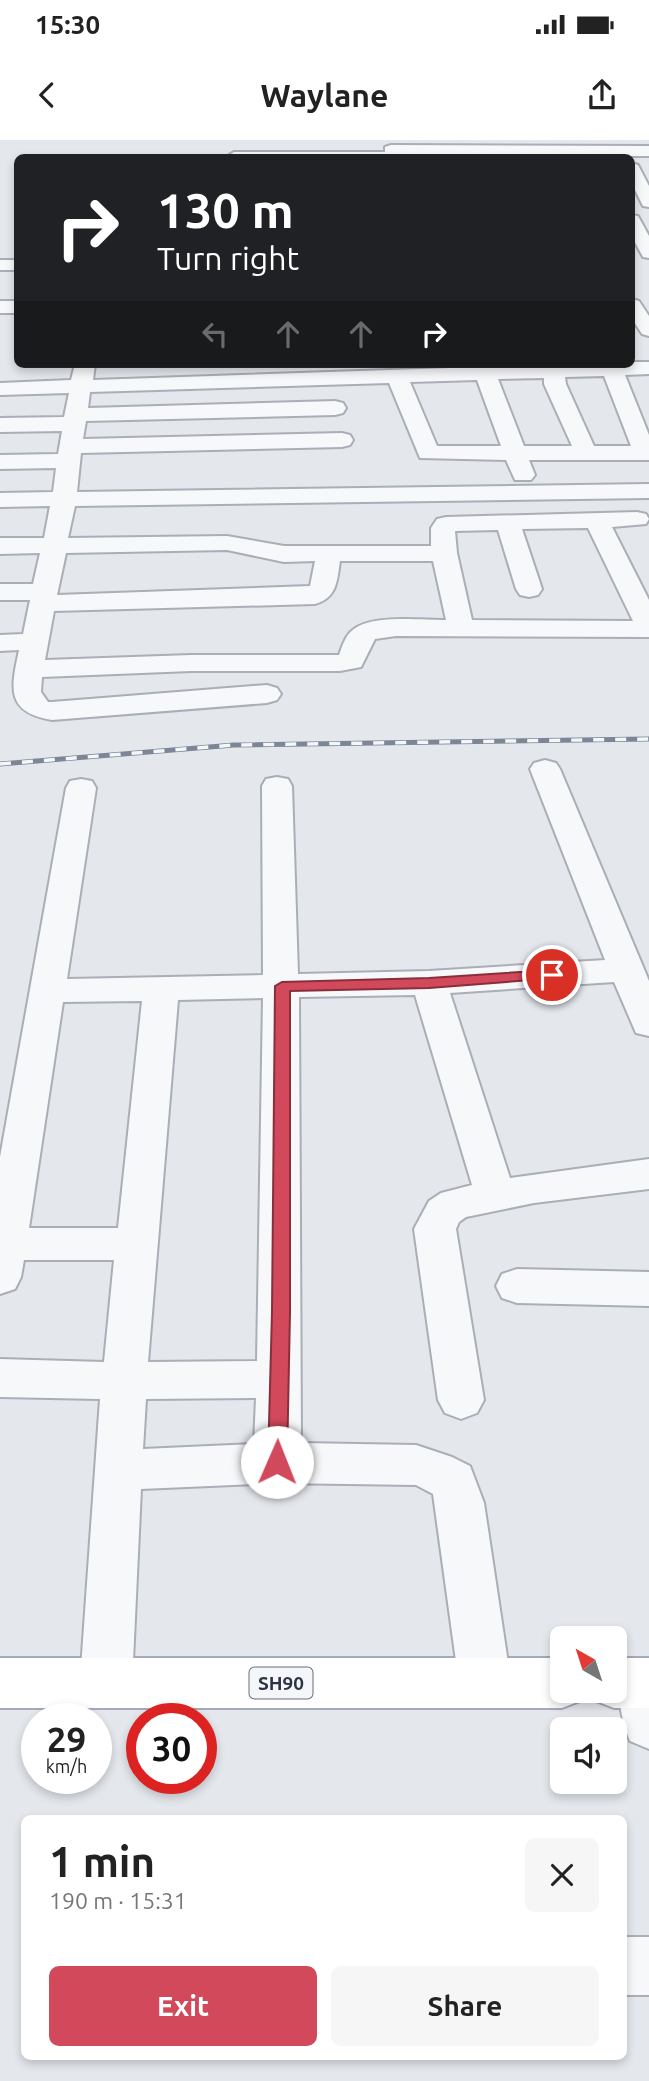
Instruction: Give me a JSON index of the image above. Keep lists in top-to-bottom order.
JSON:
{
  "streets": {
    "main road": ["SH90"]
  },
  "north": "top left",
  "page": {
    "status": "15:30",
    "header": "Waylane",
    "turn": ["130 m", "Turn right"],
    "speed": "29 km/h",
    "limit": "30",
    "heading": ["1 min", "190 m · 15:31"],
    "buttons": ["Exit", "Share"]
  }
}
